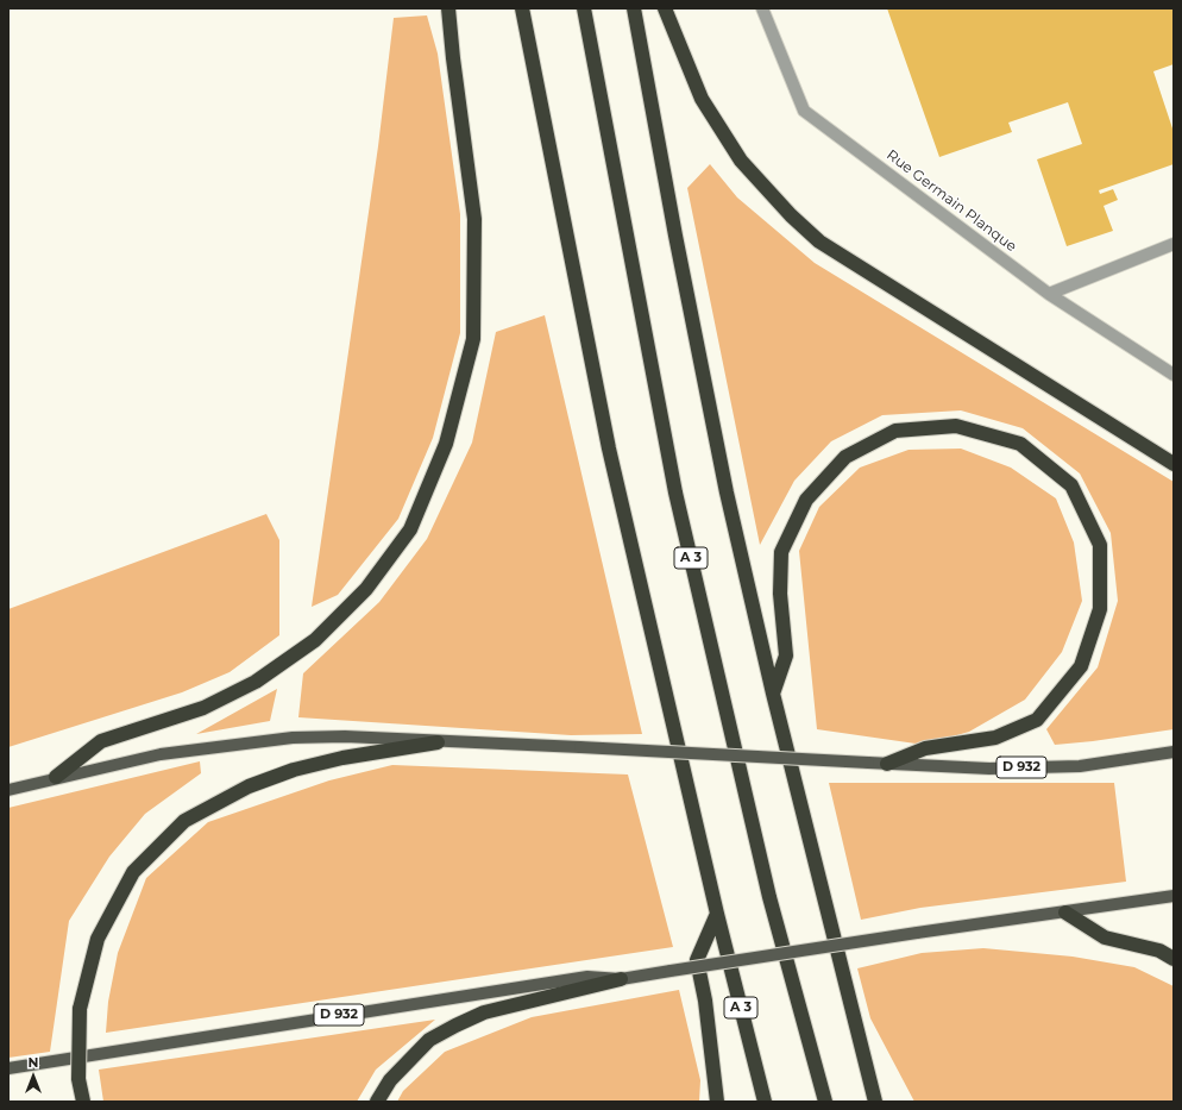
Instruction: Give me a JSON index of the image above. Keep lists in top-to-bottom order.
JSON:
{
  "streets": {
    "highway": ["A 3"],
    "main road": ["D 932"],
    "lane": ["Rue Germain Planque"]
  },
  "north": "top"
}
